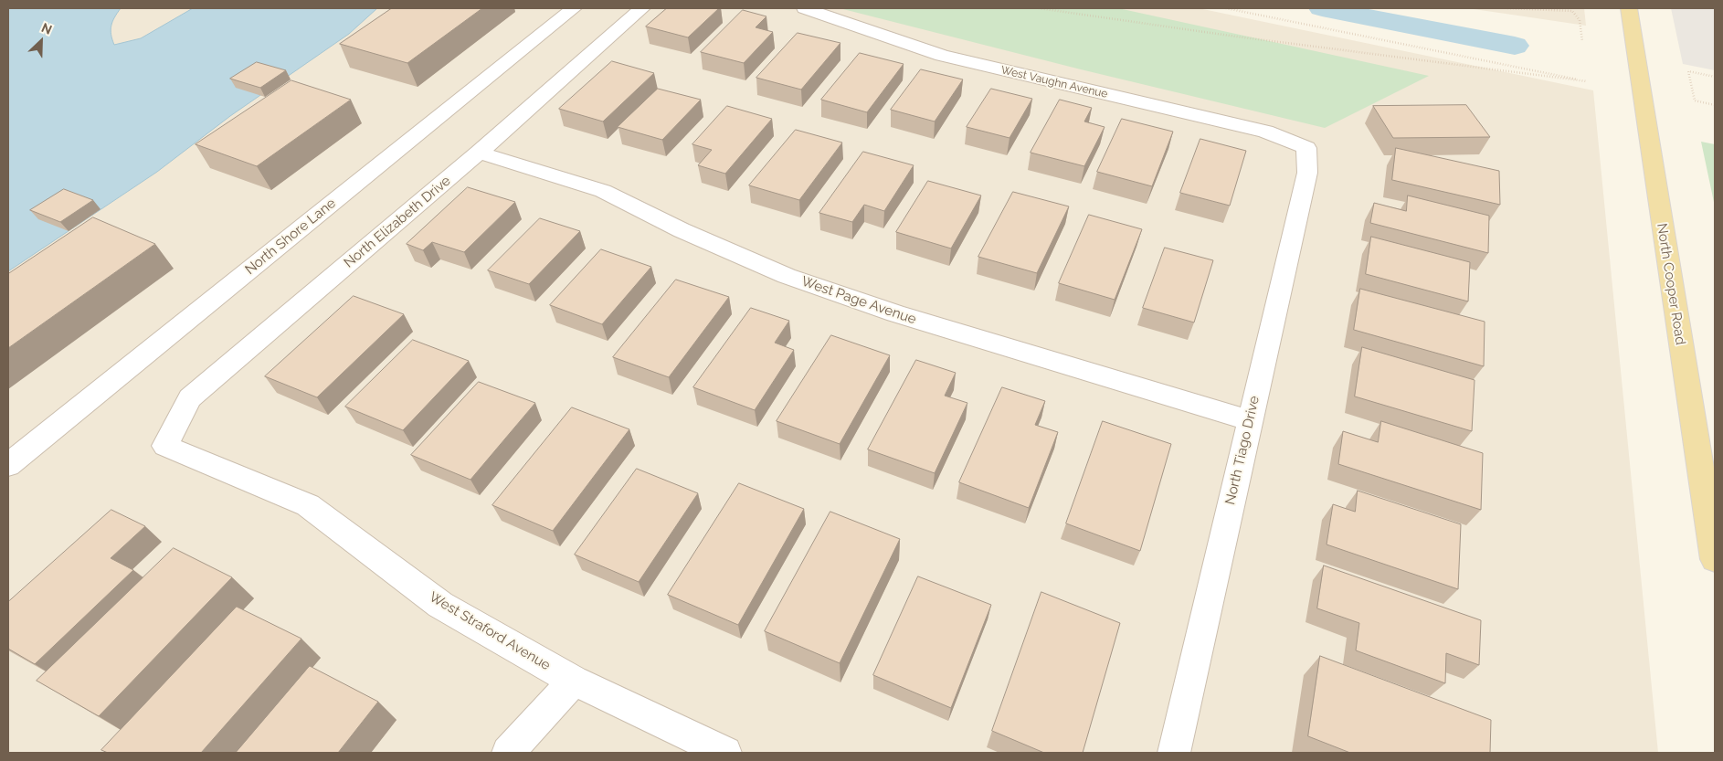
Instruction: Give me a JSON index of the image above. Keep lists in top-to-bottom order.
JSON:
{
  "streets": {
    "main road": ["North Cooper Road"],
    "street": [
      "West Vaughn Avenue",
      "North Elizabeth Drive",
      "North Shore Lane",
      "West Page Avenue",
      "North Tiago Drive",
      "West Straford Avenue"
    ]
  },
  "crossings": [
    ["West Vaughn Avenue", "North Tiago Drive"],
    ["North Elizabeth Drive", "West Page Avenue"],
    ["North Elizabeth Drive", "West Straford Avenue"],
    ["West Page Avenue", "North Tiago Drive"]
  ],
  "north": "top right"
}
